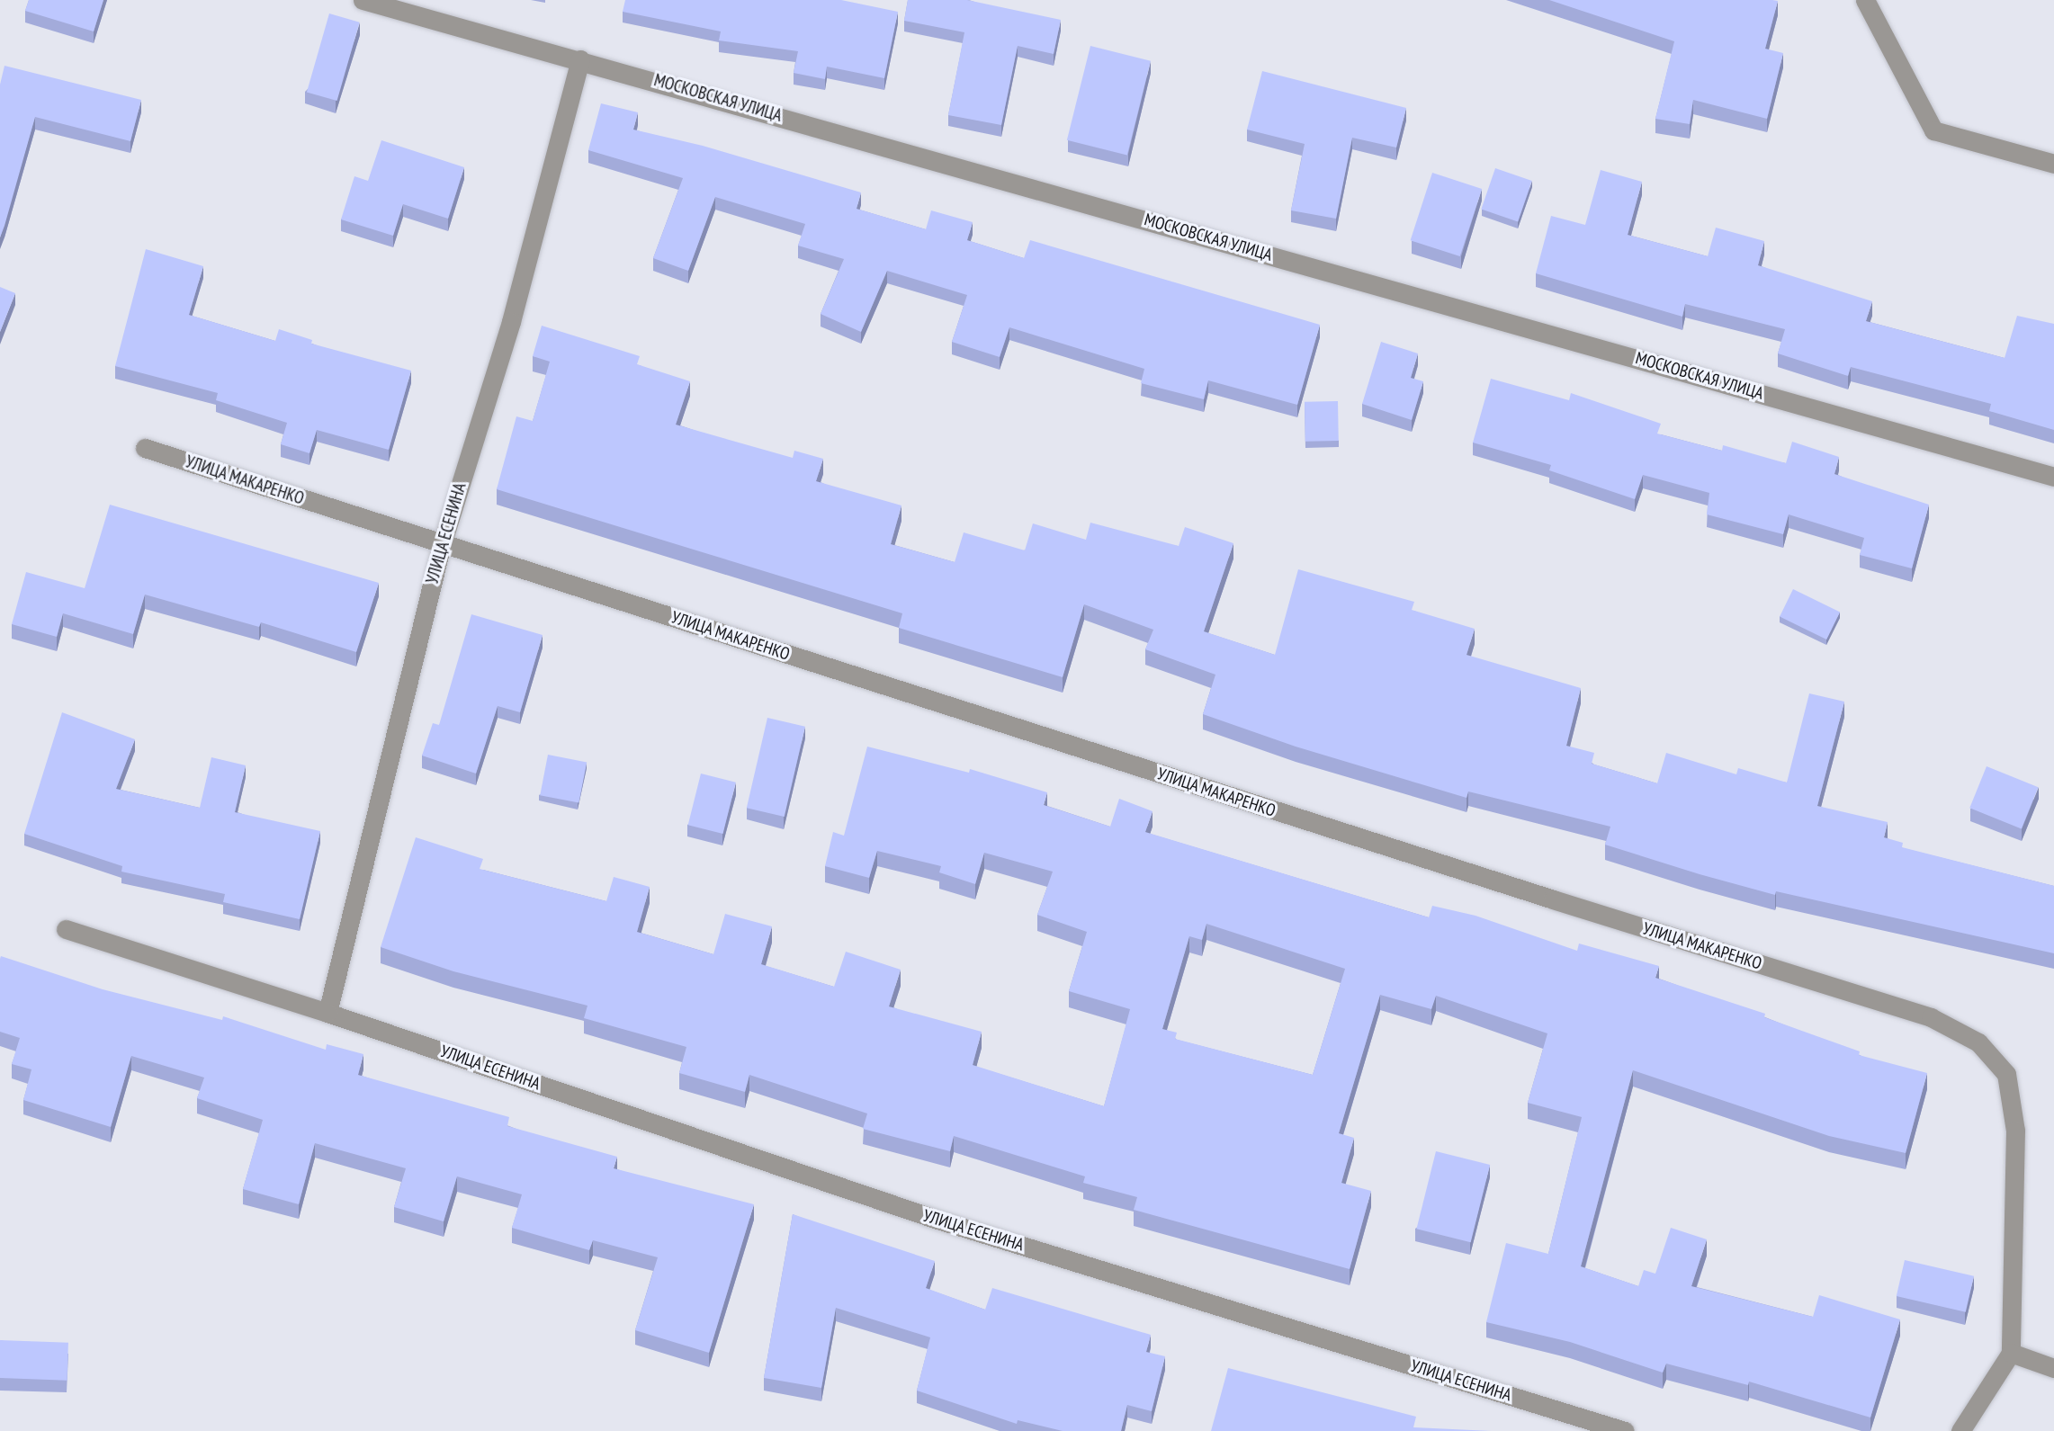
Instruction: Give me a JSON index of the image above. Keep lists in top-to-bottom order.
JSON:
{
  "streets": {
    "street": ["МОСКОВСКАЯ УЛИЦА", "УЛИЦА МАКАРЕНКО", "УЛИЦА ЕСЕНИНА"]
  },
  "crossings": [
    ["МОСКОВСКАЯ УЛИЦА", "УЛИЦА ЕСЕНИНА"],
    ["УЛИЦА МАКАРЕНКО", "УЛИЦА ЕСЕНИНА"]
  ]
}
